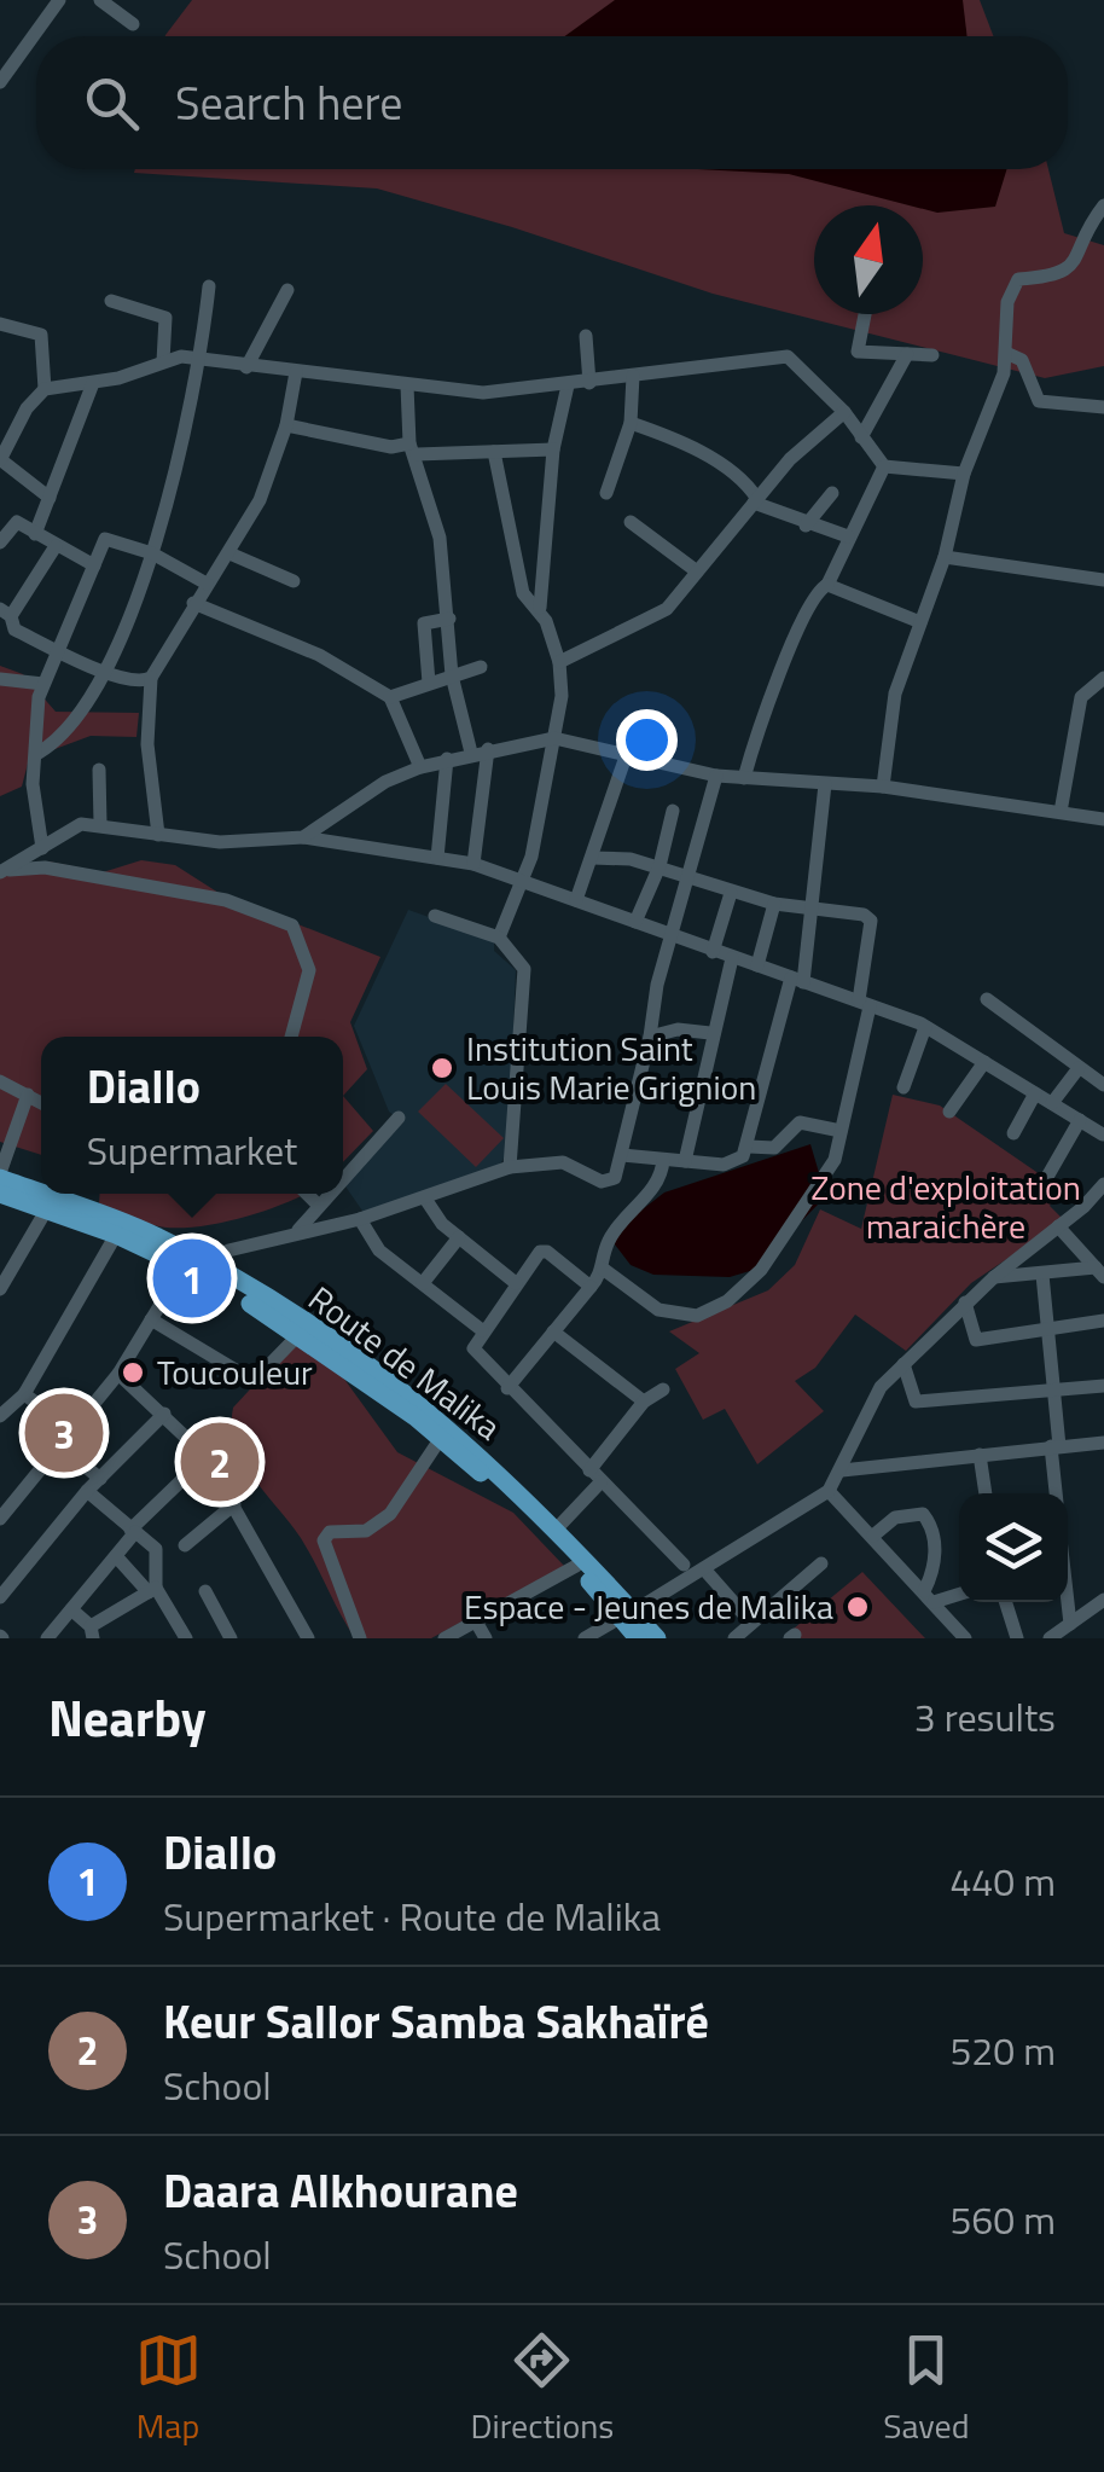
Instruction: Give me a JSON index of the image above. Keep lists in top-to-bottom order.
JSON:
{
  "streets": {
    "main road": ["Route de Malika"]
  },
  "parks": ["Zone d'exploitation maraichère"],
  "places": ["Institution Saint Louis Marie Grignion", "Toucouleur", "Espace - Jeunes de Malika"],
  "north": "top",
  "page": {
    "search": "Search here",
    "popup": ["Diallo", "Supermarket"],
    "pins": ["1", "3", "2"],
    "heading": ["Nearby", "3 results"],
    "list": [
      {
        "mark": "1",
        "name": "Diallo",
        "note": "Supermarket · Route de Malika",
        "value": "440 m"
      },
      {
        "mark": "2",
        "name": "Keur Sallor Samba Sakhaïré",
        "note": "School",
        "value": "520 m"
      },
      {
        "mark": "3",
        "name": "Daara Alkhourane",
        "note": "School",
        "value": "560 m"
      }
    ],
    "nav": ["Map", "Directions", "Saved"]
  }
}
